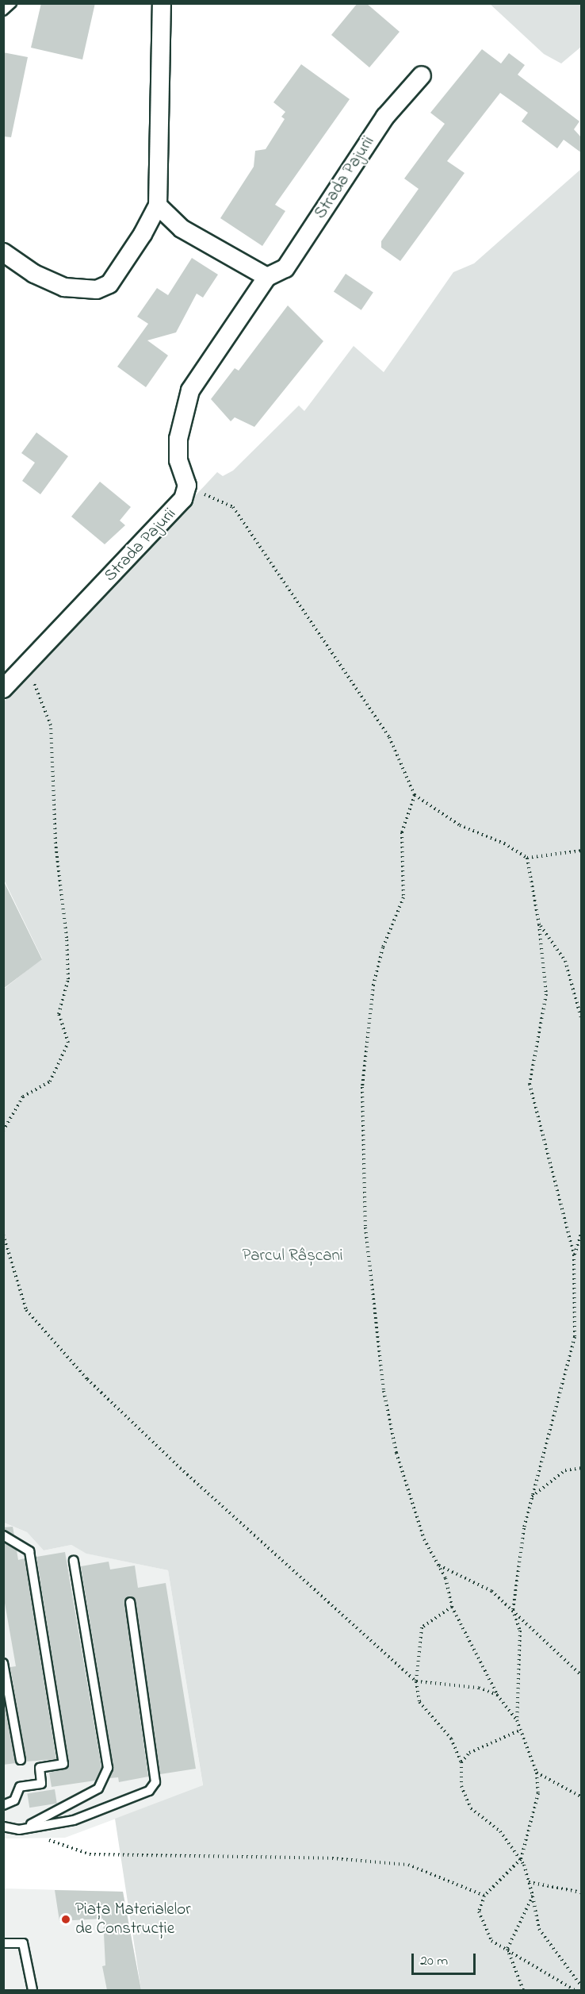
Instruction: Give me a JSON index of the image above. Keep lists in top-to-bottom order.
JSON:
{
  "streets": {
    "street": ["Strada Pajurii"]
  },
  "parks": ["Parcul Râșcani"],
  "places": ["Piața Materialelor de Construcție"],
  "scale_bar": "20 m"
}
